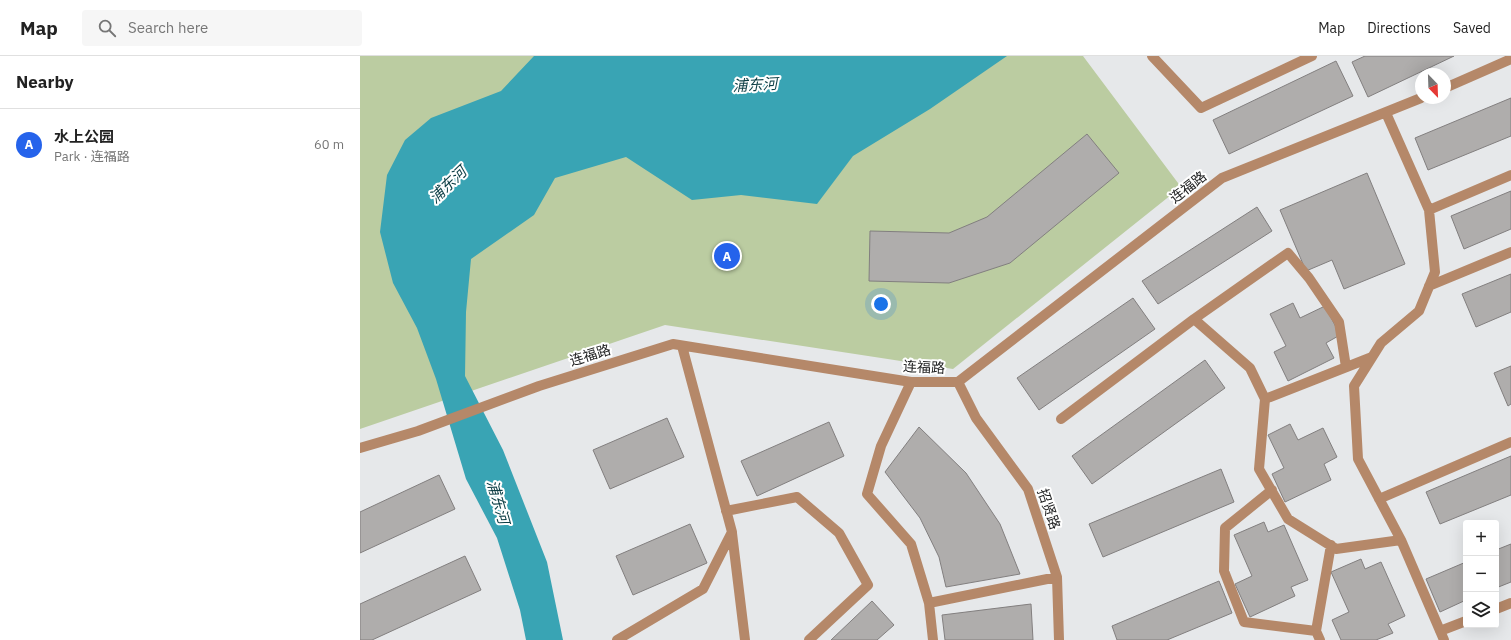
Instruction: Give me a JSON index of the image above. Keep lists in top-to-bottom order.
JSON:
{
  "streets": {
    "street": ["连福路", "招贤路"]
  },
  "crossings": [
    ["连福路", "招贤路"]
  ],
  "water": ["浦东河"],
  "north": "bottom right",
  "page": {
    "header": "Map",
    "search": "Search here",
    "nav": ["Map", "Directions", "Saved"],
    "heading": "Nearby",
    "list": [
      {
        "mark": "A",
        "name": "水上公园",
        "note": "Park · 连福路",
        "value": "60 m"
      }
    ],
    "pins": "A",
    "map_buttons": ["+", "−"]
  }
}
